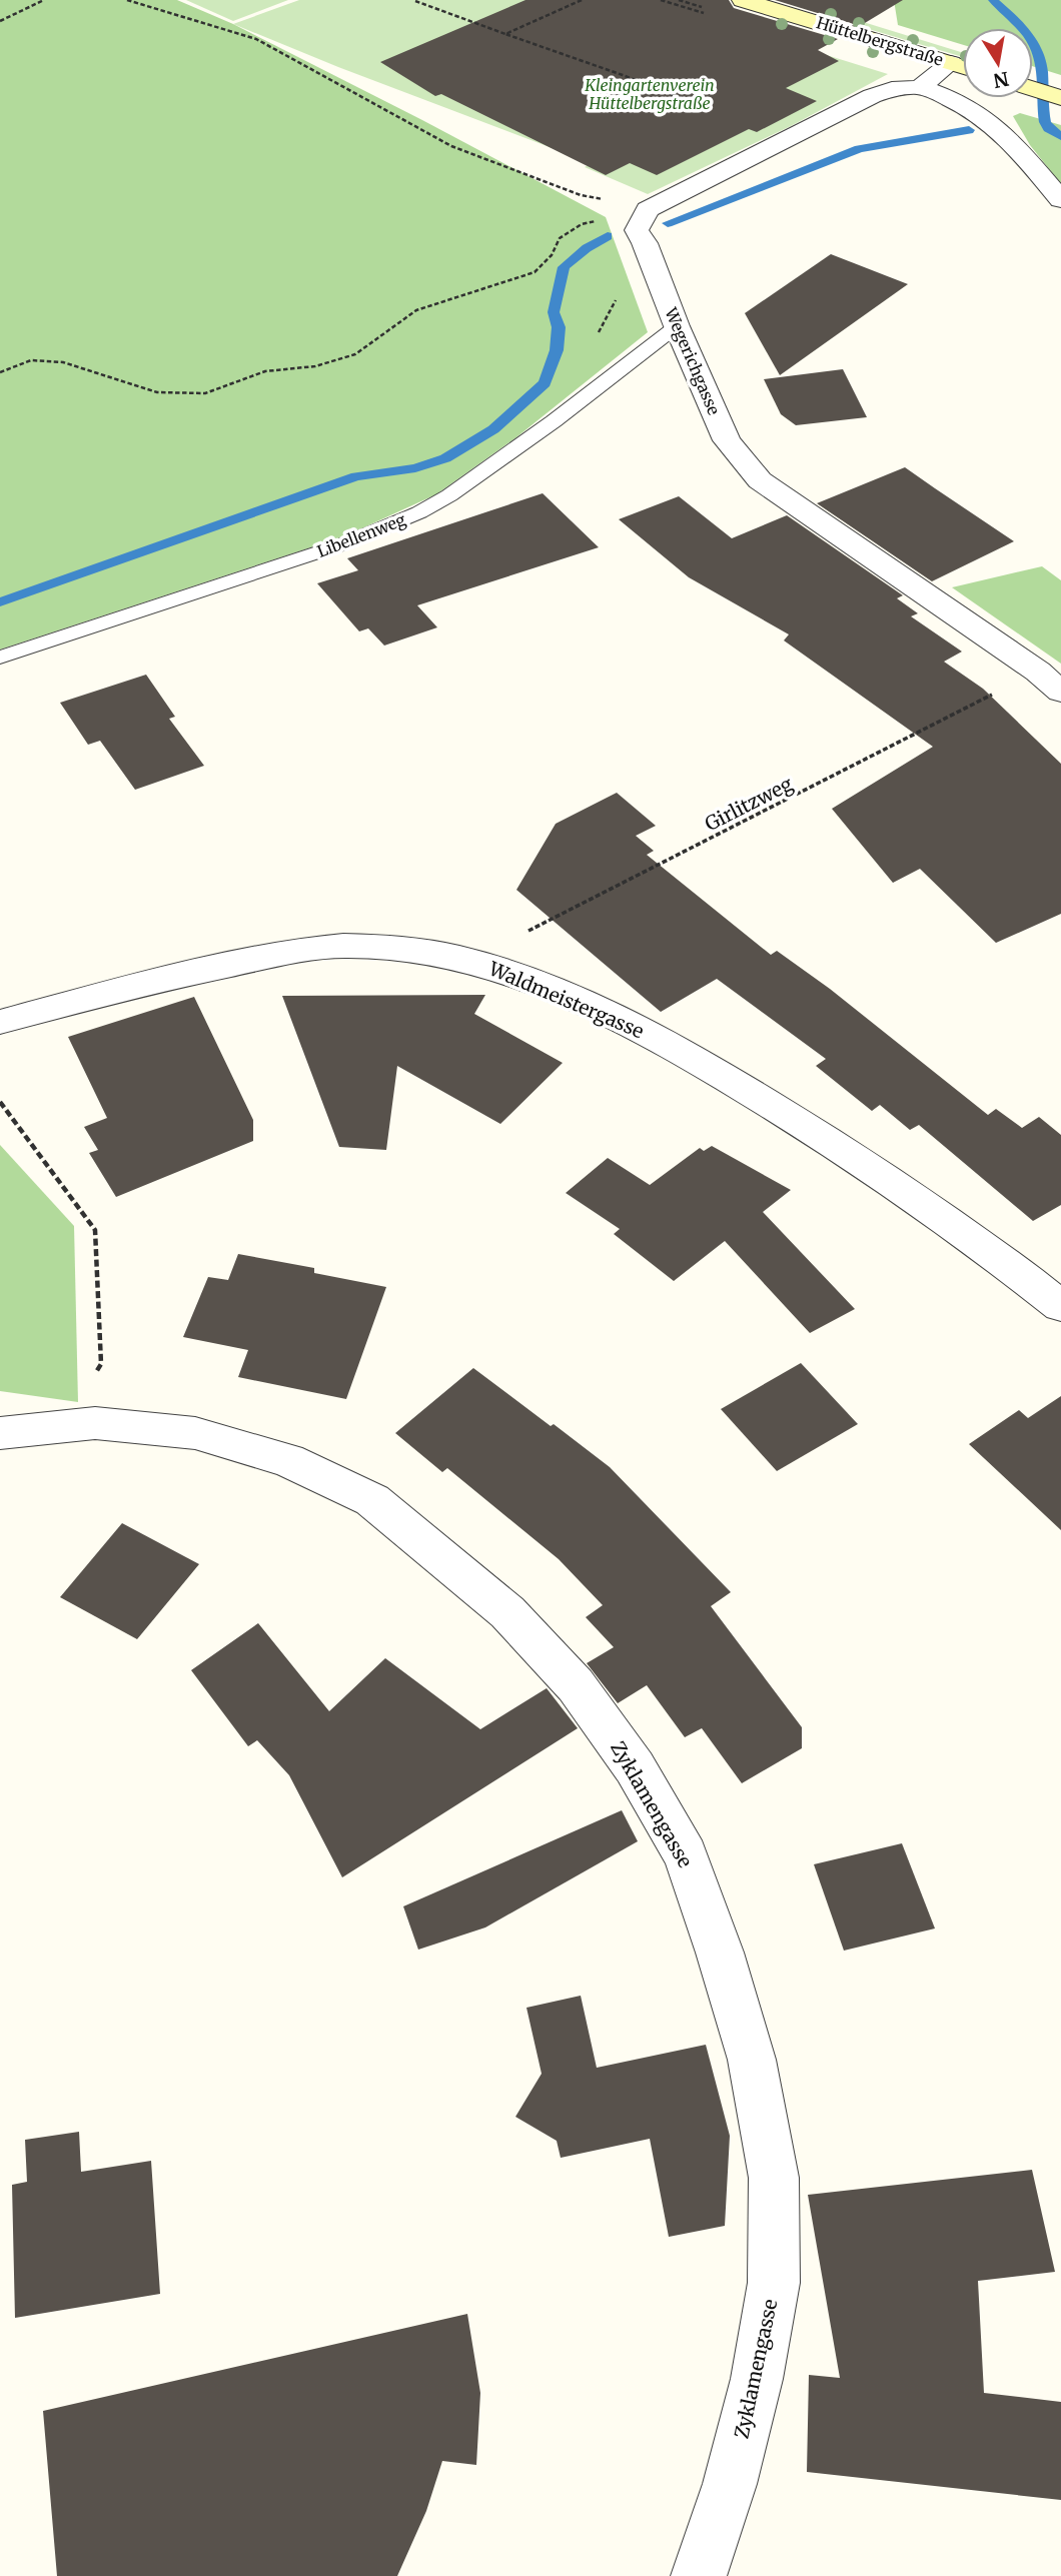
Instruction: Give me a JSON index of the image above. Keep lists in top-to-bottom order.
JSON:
{
  "streets": {
    "main road": ["Hüttelbergstraße"],
    "street": ["Wegerichgasse", "Waldmeistergasse", "Zyklamengasse"],
    "lane": ["Libellenweg"],
    "path": ["Girlitzweg"]
  },
  "crossings": [
    ["Wegerichgasse", "Libellenweg"],
    ["Wegerichgasse", "Girlitzweg"],
    ["Girlitzweg", "Waldmeistergasse"]
  ],
  "parks": ["Kleingartenverein Hüttelbergstraße"],
  "north": "bottom"
}
